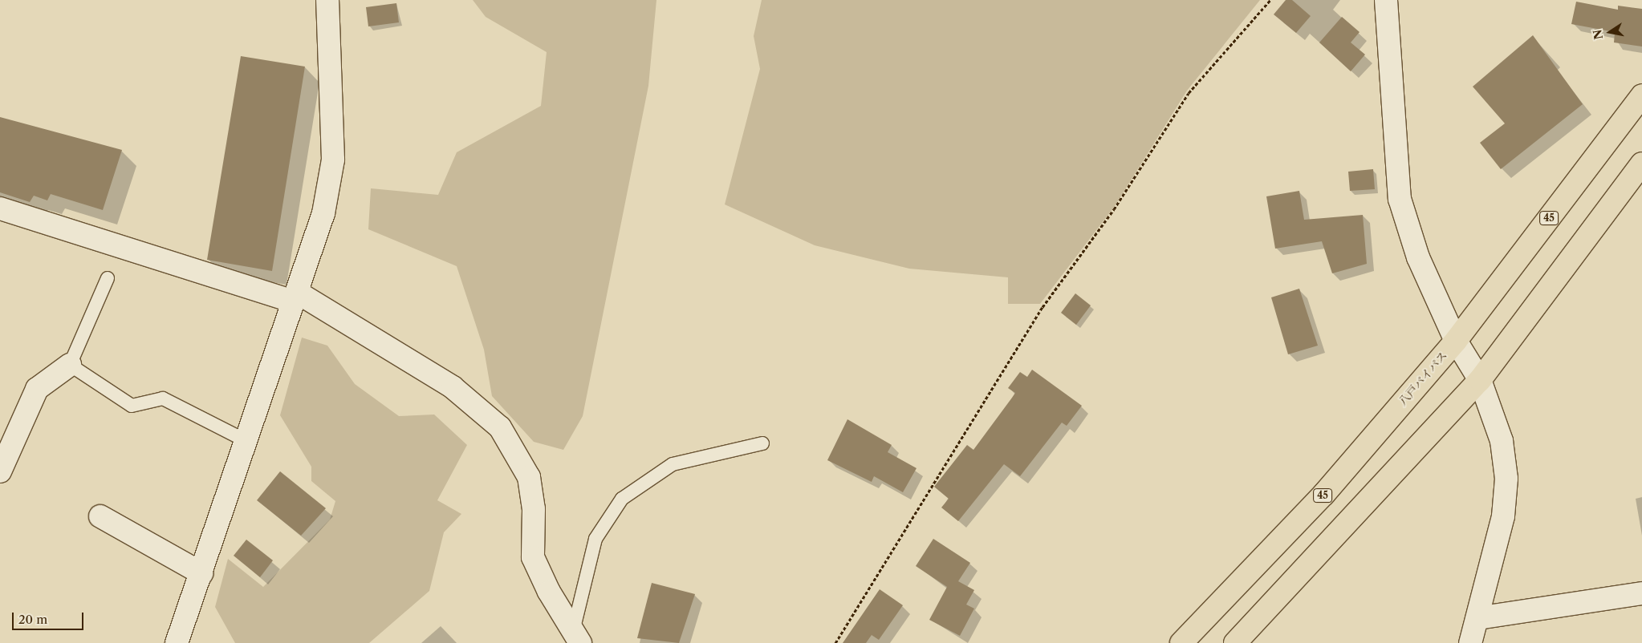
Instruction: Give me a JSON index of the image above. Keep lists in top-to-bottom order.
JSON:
{
  "streets": {
    "highway": ["45", "八戸バイパス"]
  },
  "scale_bar": "20 m",
  "north": "left"
}
